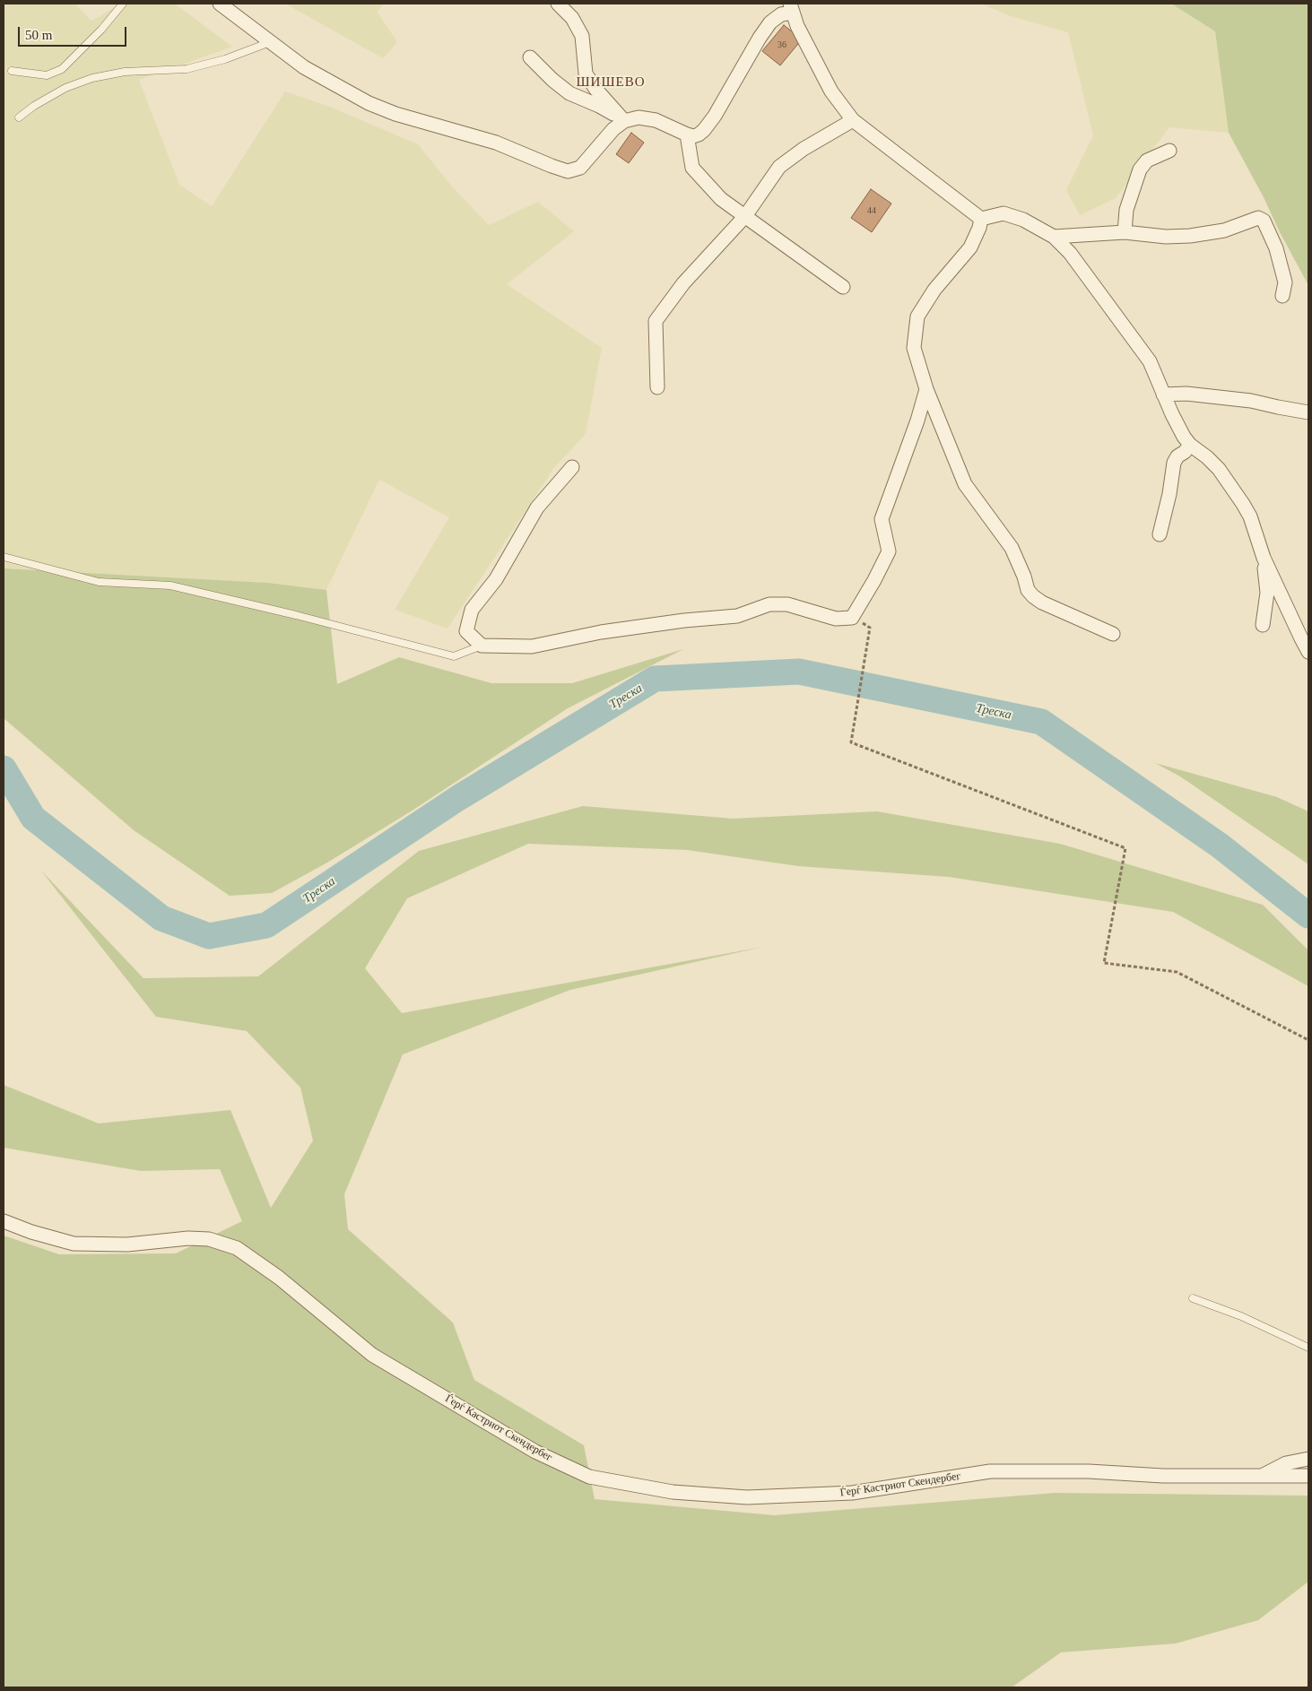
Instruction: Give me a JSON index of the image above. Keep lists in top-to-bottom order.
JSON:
{
  "streets": {
    "street": ["Ѓерѓ Кастриот Скендербег"]
  },
  "districts": ["ШИШЕВО"],
  "water": ["Треска"],
  "house_numbers": ["36", "44"],
  "scale_bar": "50 m"
}
